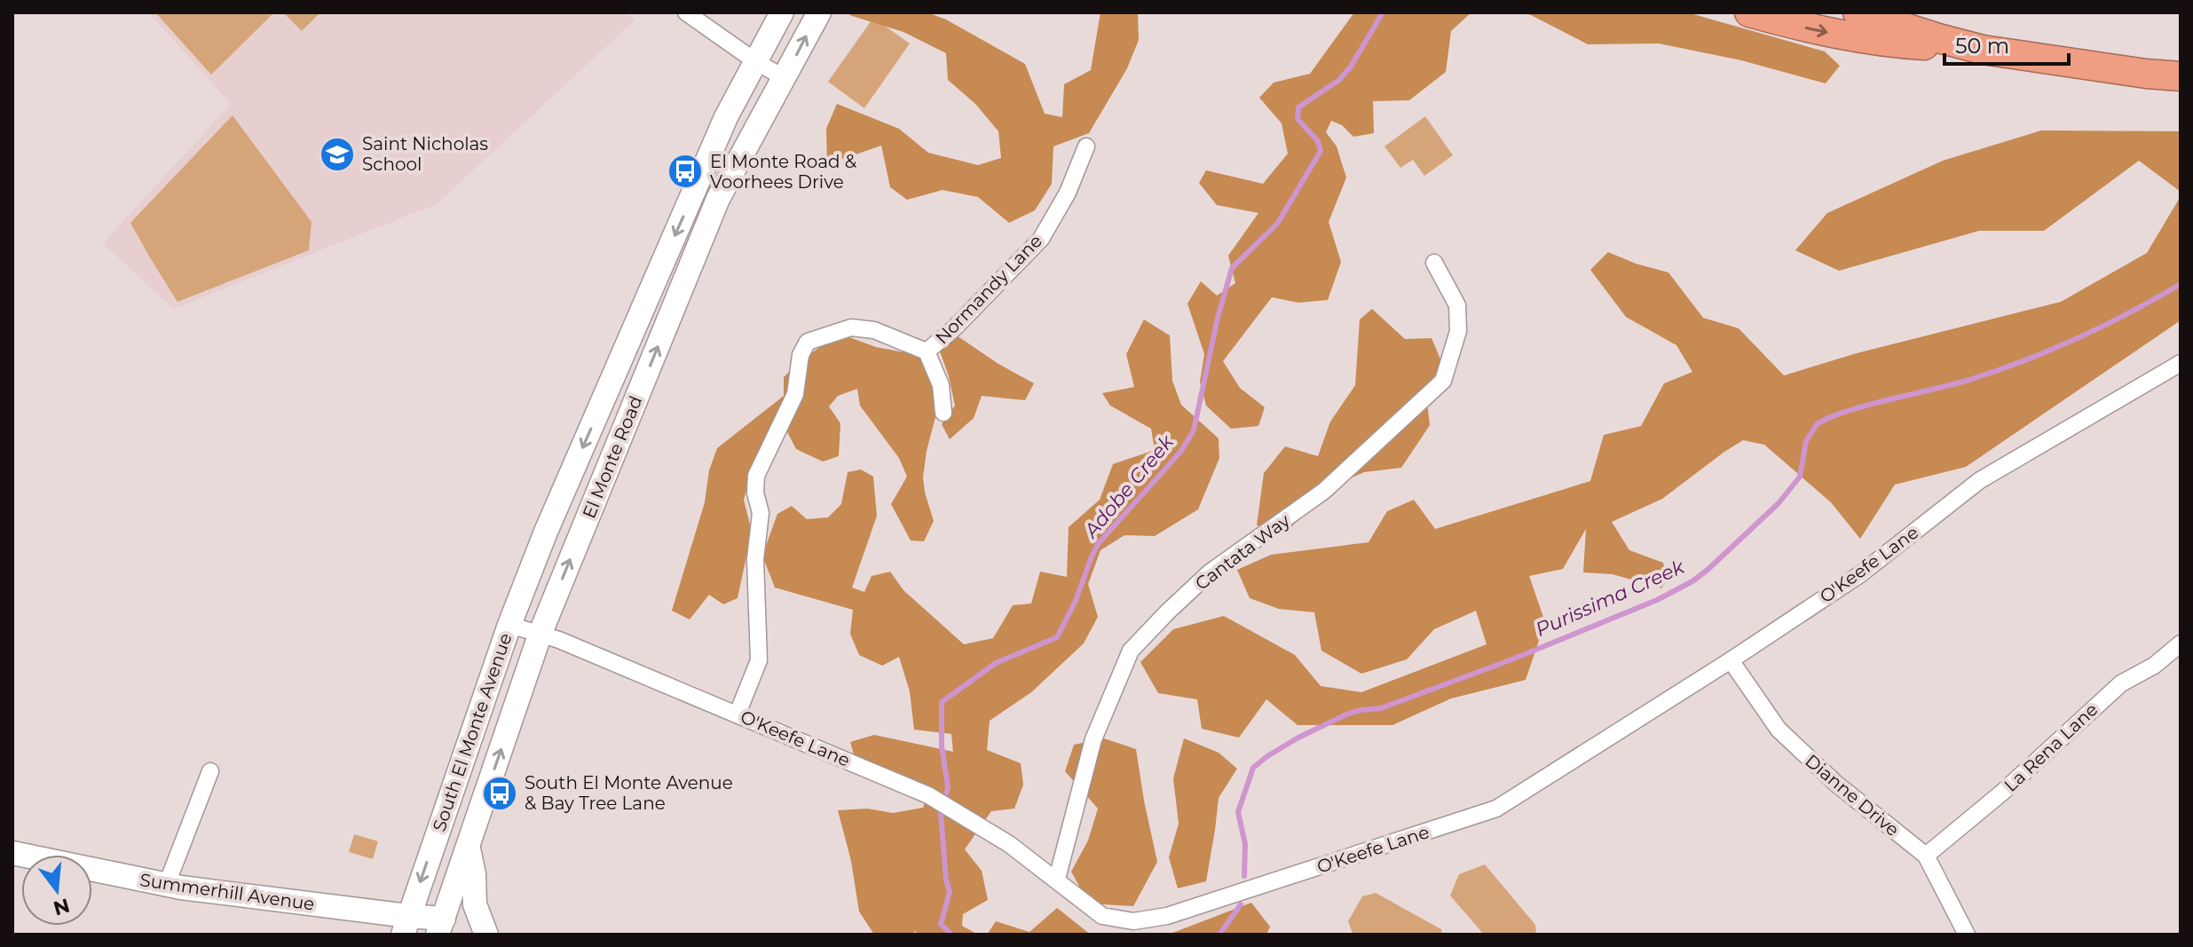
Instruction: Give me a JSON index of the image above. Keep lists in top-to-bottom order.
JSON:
{
  "streets": {
    "main road": ["El Monte Road", "South El Monte Avenue", "Summerhill Avenue"],
    "street": [
      "Normandy Lane",
      "Cantata Way",
      "O'Keefe Lane",
      "La Rena Lane",
      "Dianne Drive"
    ]
  },
  "crossings": [
    ["Normandy Lane", "O'Keefe Lane"],
    ["El Monte Road", "O'Keefe Lane"],
    ["El Monte Road", "South El Monte Avenue"],
    ["El Monte Road", "Summerhill Avenue"],
    ["Cantata Way", "O'Keefe Lane"],
    ["O'Keefe Lane", "South El Monte Avenue"],
    ["O'Keefe Lane", "Dianne Drive"],
    ["South El Monte Avenue", "Summerhill Avenue"],
    ["La Rena Lane", "Dianne Drive"]
  ],
  "one_way": ["South El Monte Avenue"],
  "water": ["Adobe Creek", "Purissima Creek"],
  "places": {
    "school or university": ["Saint Nicholas School"],
    "bus stop": ["El Monte Road & Voorhees Drive", "South El Monte Avenue & Bay Tree Lane"]
  },
  "scale_bar": "50 m",
  "north": "bottom"
}
